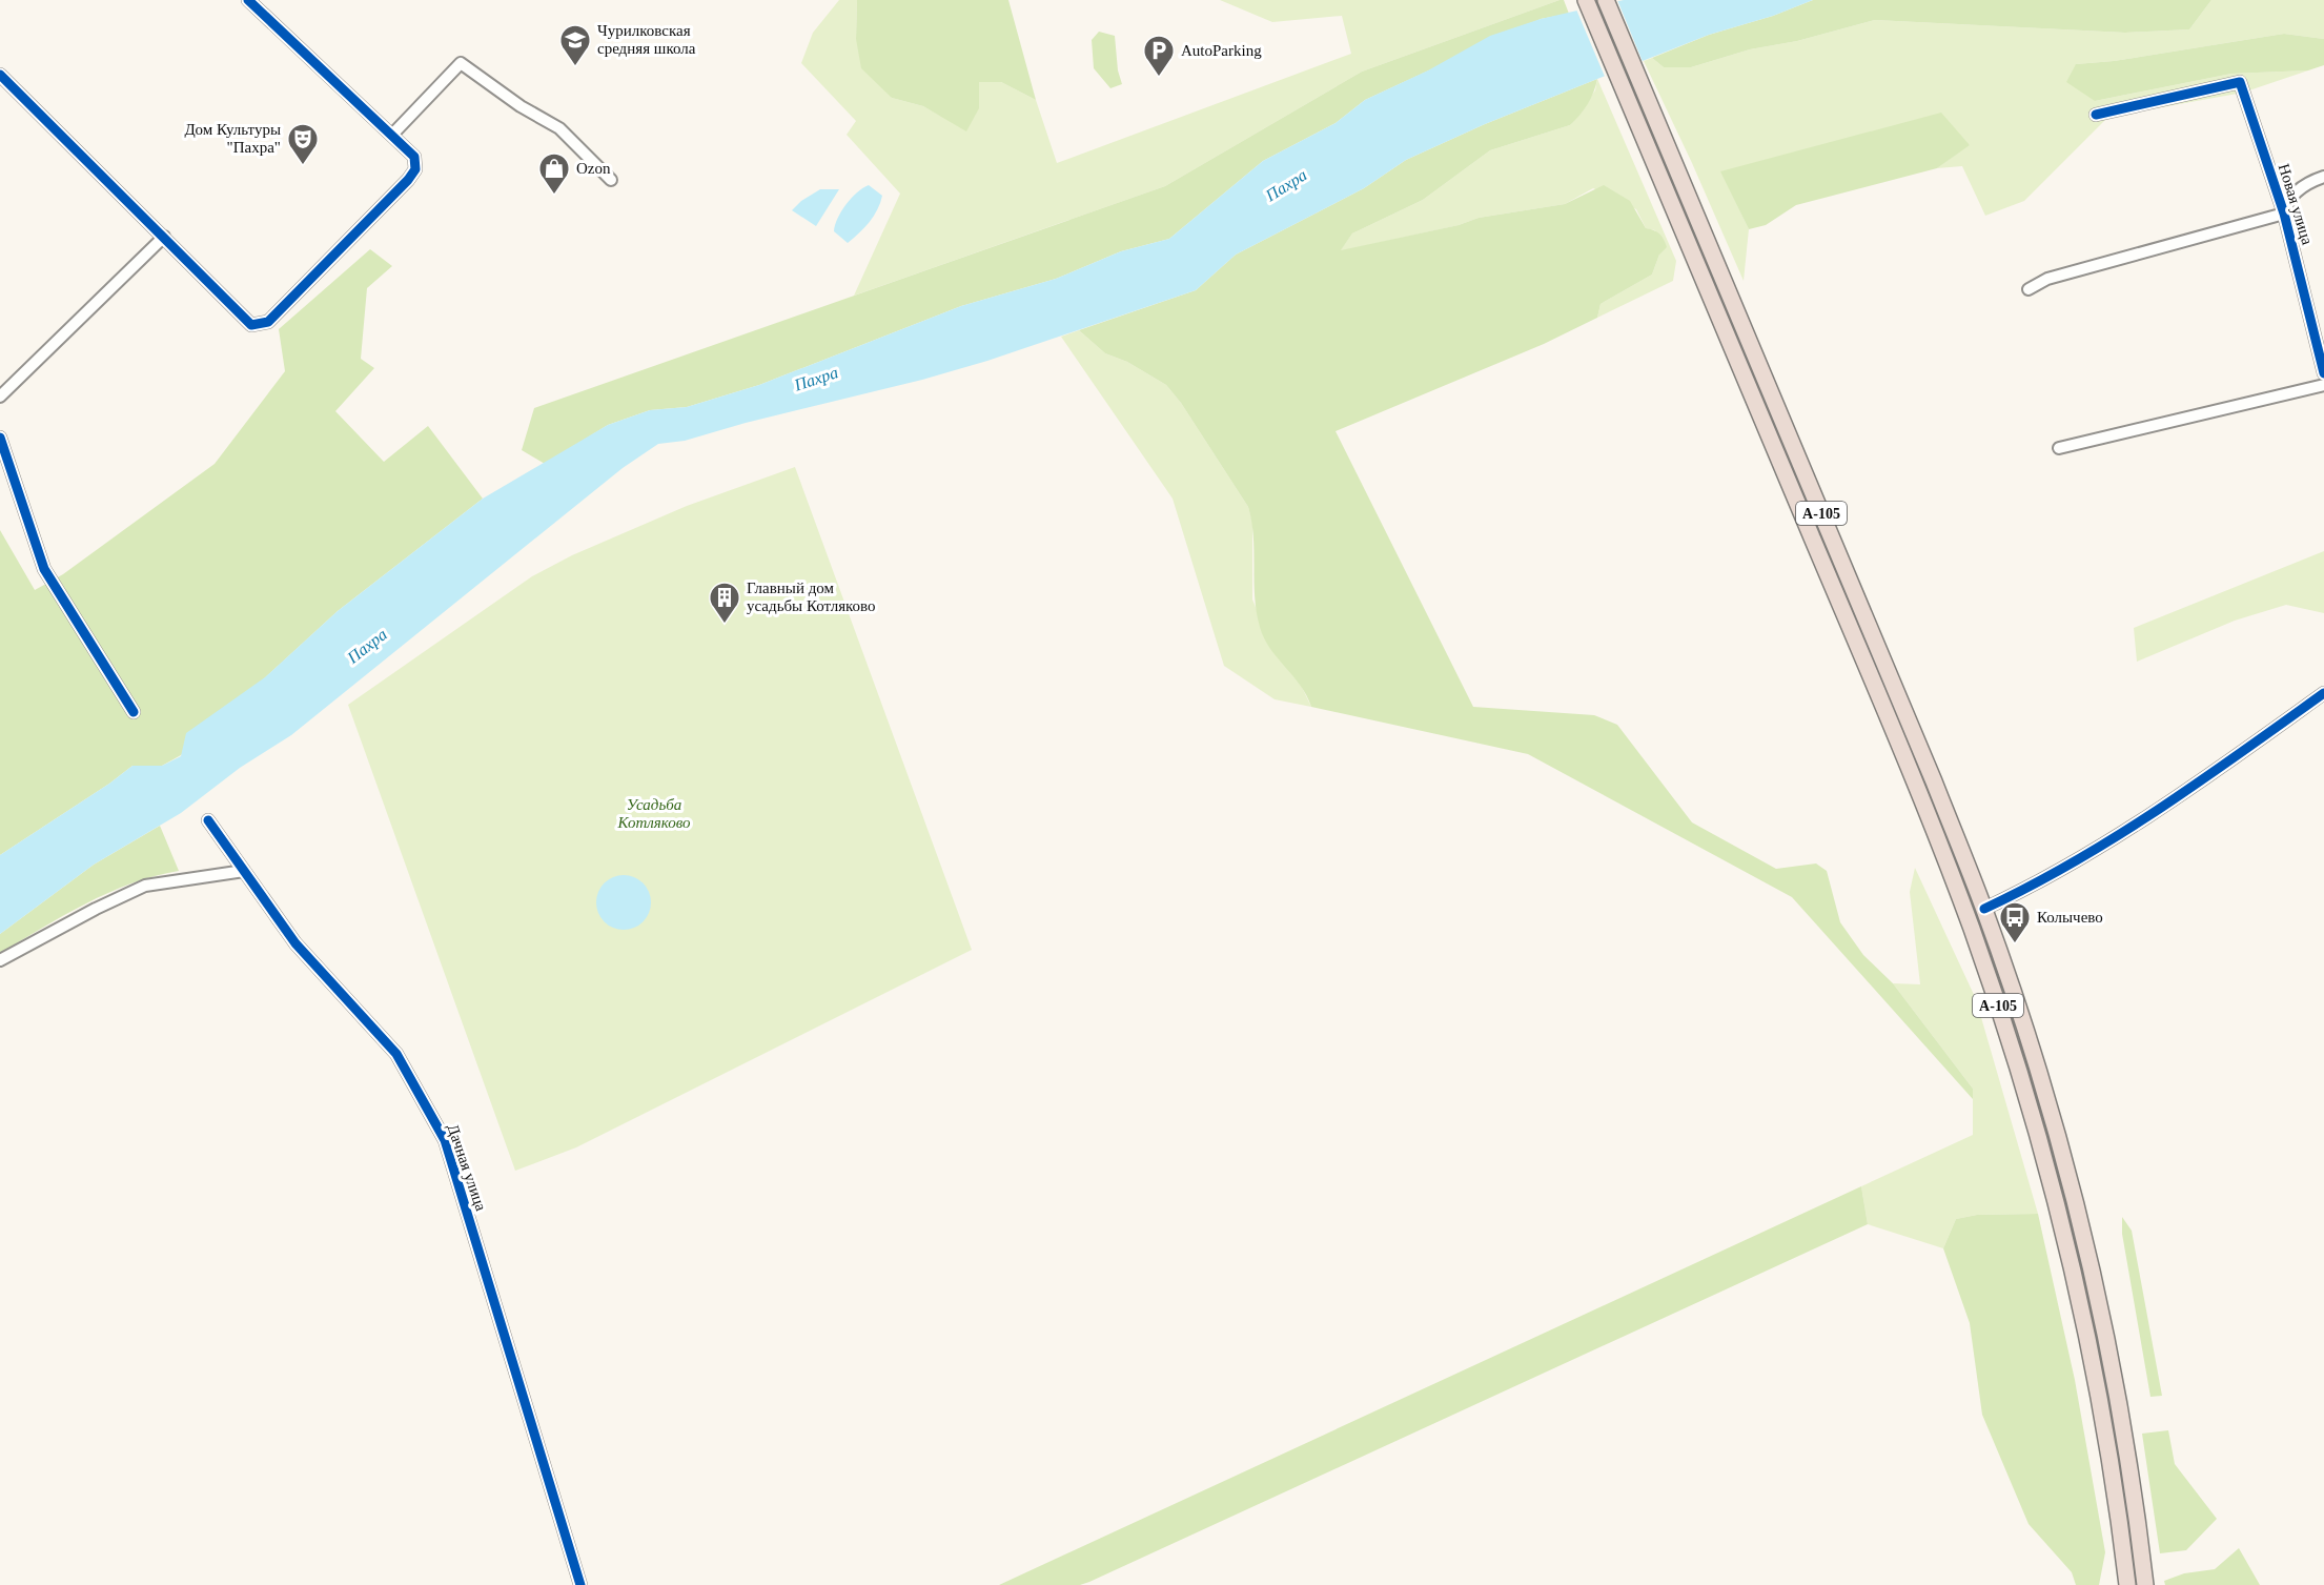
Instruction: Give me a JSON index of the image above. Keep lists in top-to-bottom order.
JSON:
{
  "streets": {
    "highway": ["А-105"],
    "street": ["Новая улица", "Дачная улица"]
  },
  "water": ["Пахра"],
  "parks": ["Усадьба Котляково"],
  "places": {
    "school or university": ["Чурилковская средняя школа"],
    "parking": ["AutoParking"],
    "theatre": ["Дом Культуры \"Пахра\""],
    "shop": ["Ozon"],
    "building": ["Главный дом усадьбы Котляково"],
    "bus stop": ["Колычево"]
  }
}
